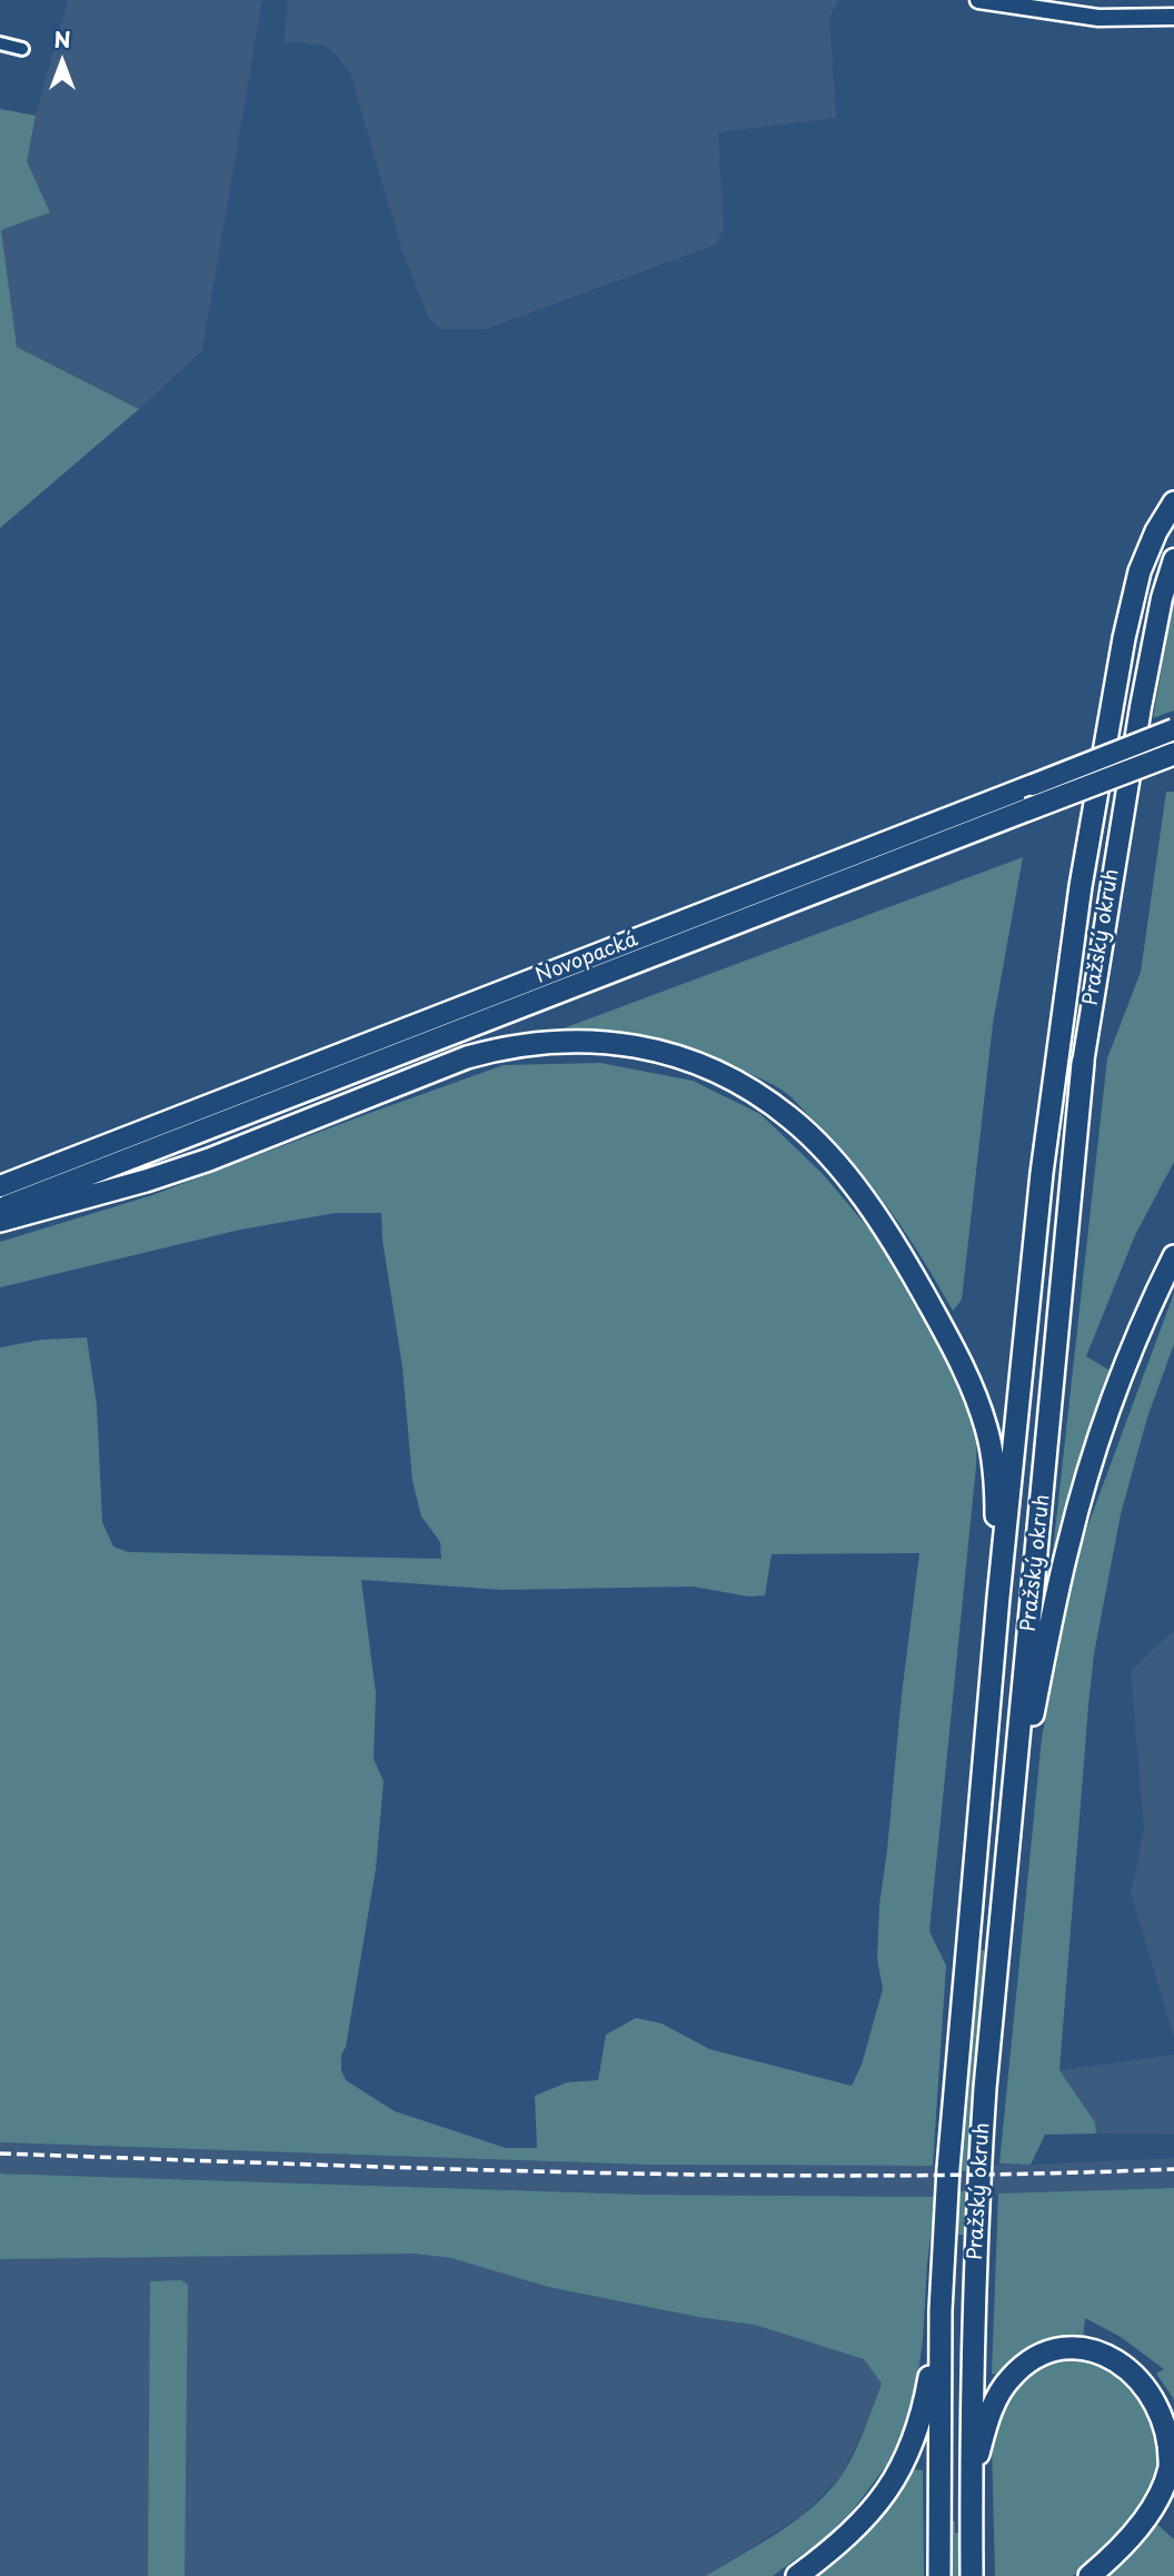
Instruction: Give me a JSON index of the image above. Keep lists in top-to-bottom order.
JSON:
{
  "streets": {
    "highway": ["Pražský okruh", "Novopacká"]
  },
  "north": "top"
}
